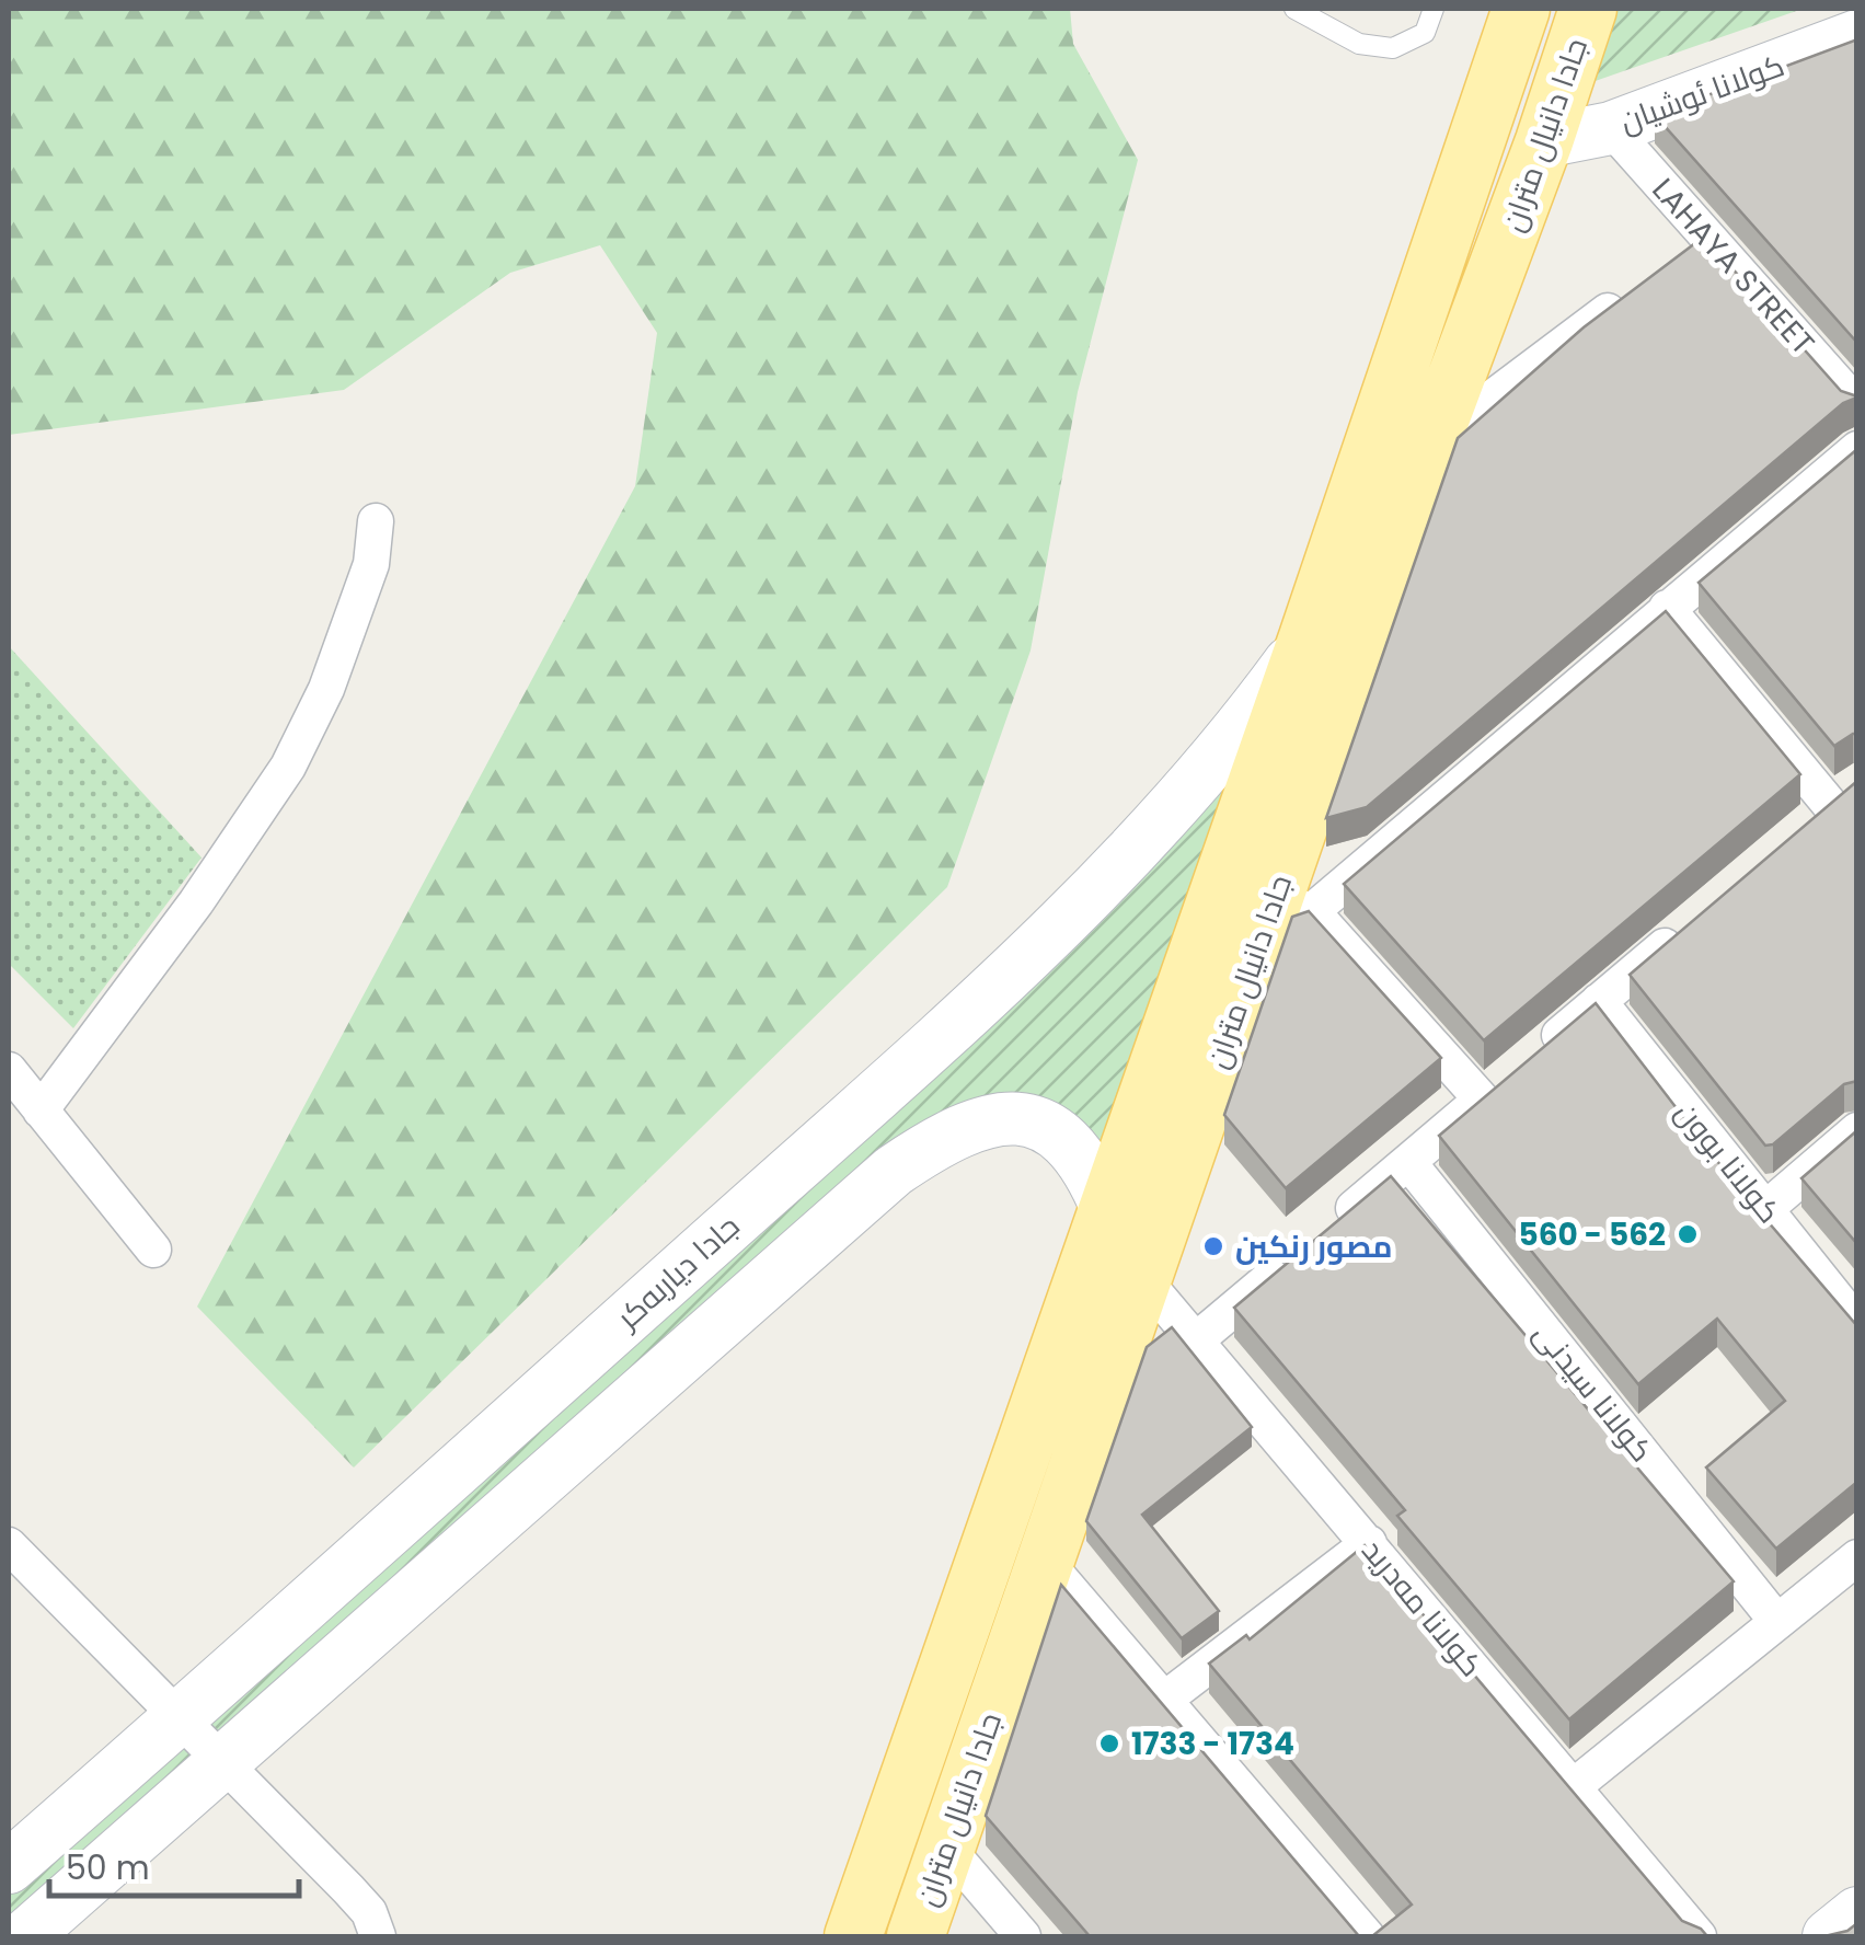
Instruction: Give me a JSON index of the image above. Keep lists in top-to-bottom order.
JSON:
{
  "streets": {
    "main road": ["كولانا ئوشيان", "جادا دانيال متران", "جادا دیاربه‌كر"],
    "street": [
      "LAHAYA STREET",
      "كولانا بوون",
      "كولانا سيدنى",
      "كولانا مه‌درید"
    ]
  },
  "crossings": [
    ["كولانا ئوشيان", "جادا دانيال متران"],
    ["كولانا ئوشيان", "LAHAYA STREET"],
    ["جادا دانيال متران", "جادا دیاربه‌كر"],
    ["جادا دانيال متران", "كولانا مه‌درید"]
  ],
  "places": ["560 - 562", "مصور رنكين", "1733 - 1734"],
  "scale_bar": "50 m"
}
